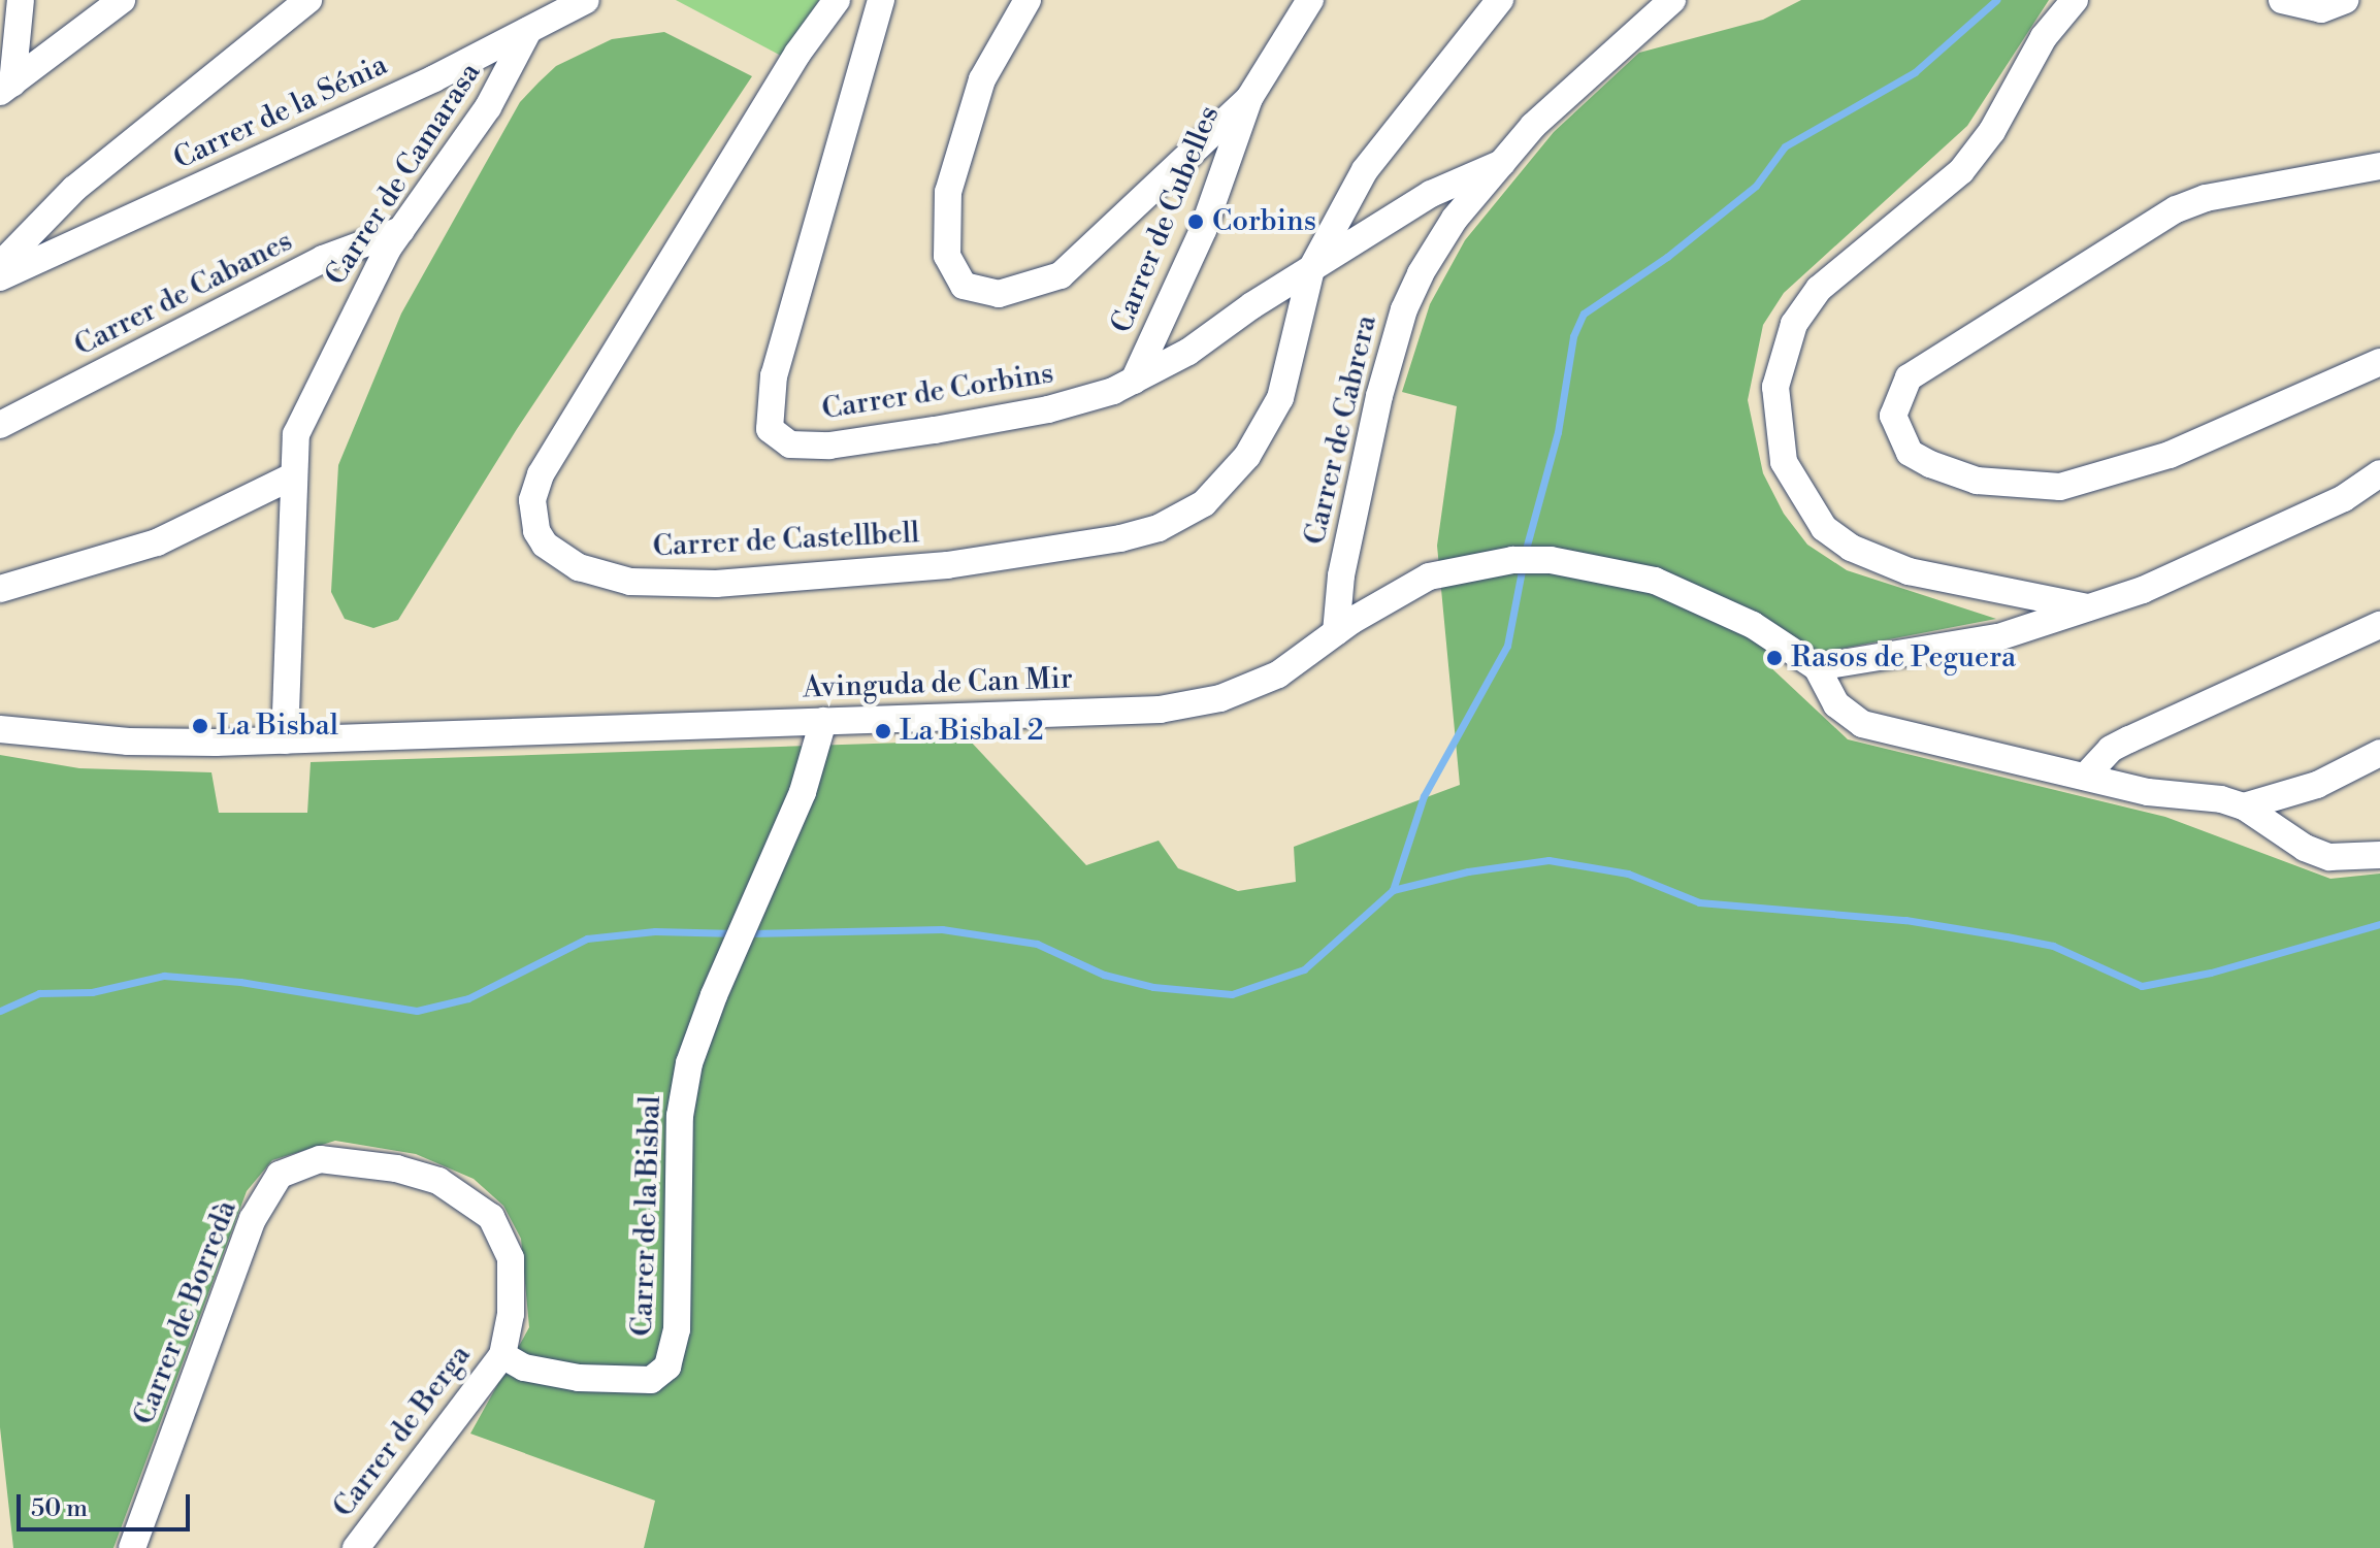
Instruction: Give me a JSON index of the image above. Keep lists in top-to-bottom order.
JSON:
{
  "streets": {
    "street": [
      "Carrer de la Sénia",
      "Carrer de Camarasa",
      "Carrer de Cubelles",
      "Carrer de Cabanes",
      "Carrer de Corbins",
      "Carrer de Cabrera",
      "Carrer de Castellbell",
      "Avinguda de Can Mir",
      "Carrer de la Bisbal",
      "Carrer de Borredà",
      "Carrer de Berga"
    ]
  },
  "crossings": [
    ["Carrer de la Sénia", "Carrer de Camarasa"],
    ["Carrer de Camarasa", "Carrer de Cabanes"],
    ["Carrer de Camarasa", "Avinguda de Can Mir"],
    ["Carrer de Cubelles", "Carrer de Corbins"],
    ["Carrer de Corbins", "Carrer de Cabrera"],
    ["Carrer de Corbins", "Carrer de Castellbell"],
    ["Carrer de Cabrera", "Avinguda de Can Mir"],
    ["Avinguda de Can Mir", "Carrer de la Bisbal"],
    ["Carrer de la Bisbal", "Carrer de Borredà"],
    ["Carrer de la Bisbal", "Carrer de Berga"],
    ["Carrer de Borredà", "Carrer de Berga"]
  ],
  "places": [
    "Corbins",
    "Rasos de Peguera",
    "La Bisbal",
    "La Bisbal 2"
  ],
  "scale_bar": "50 m"
}
